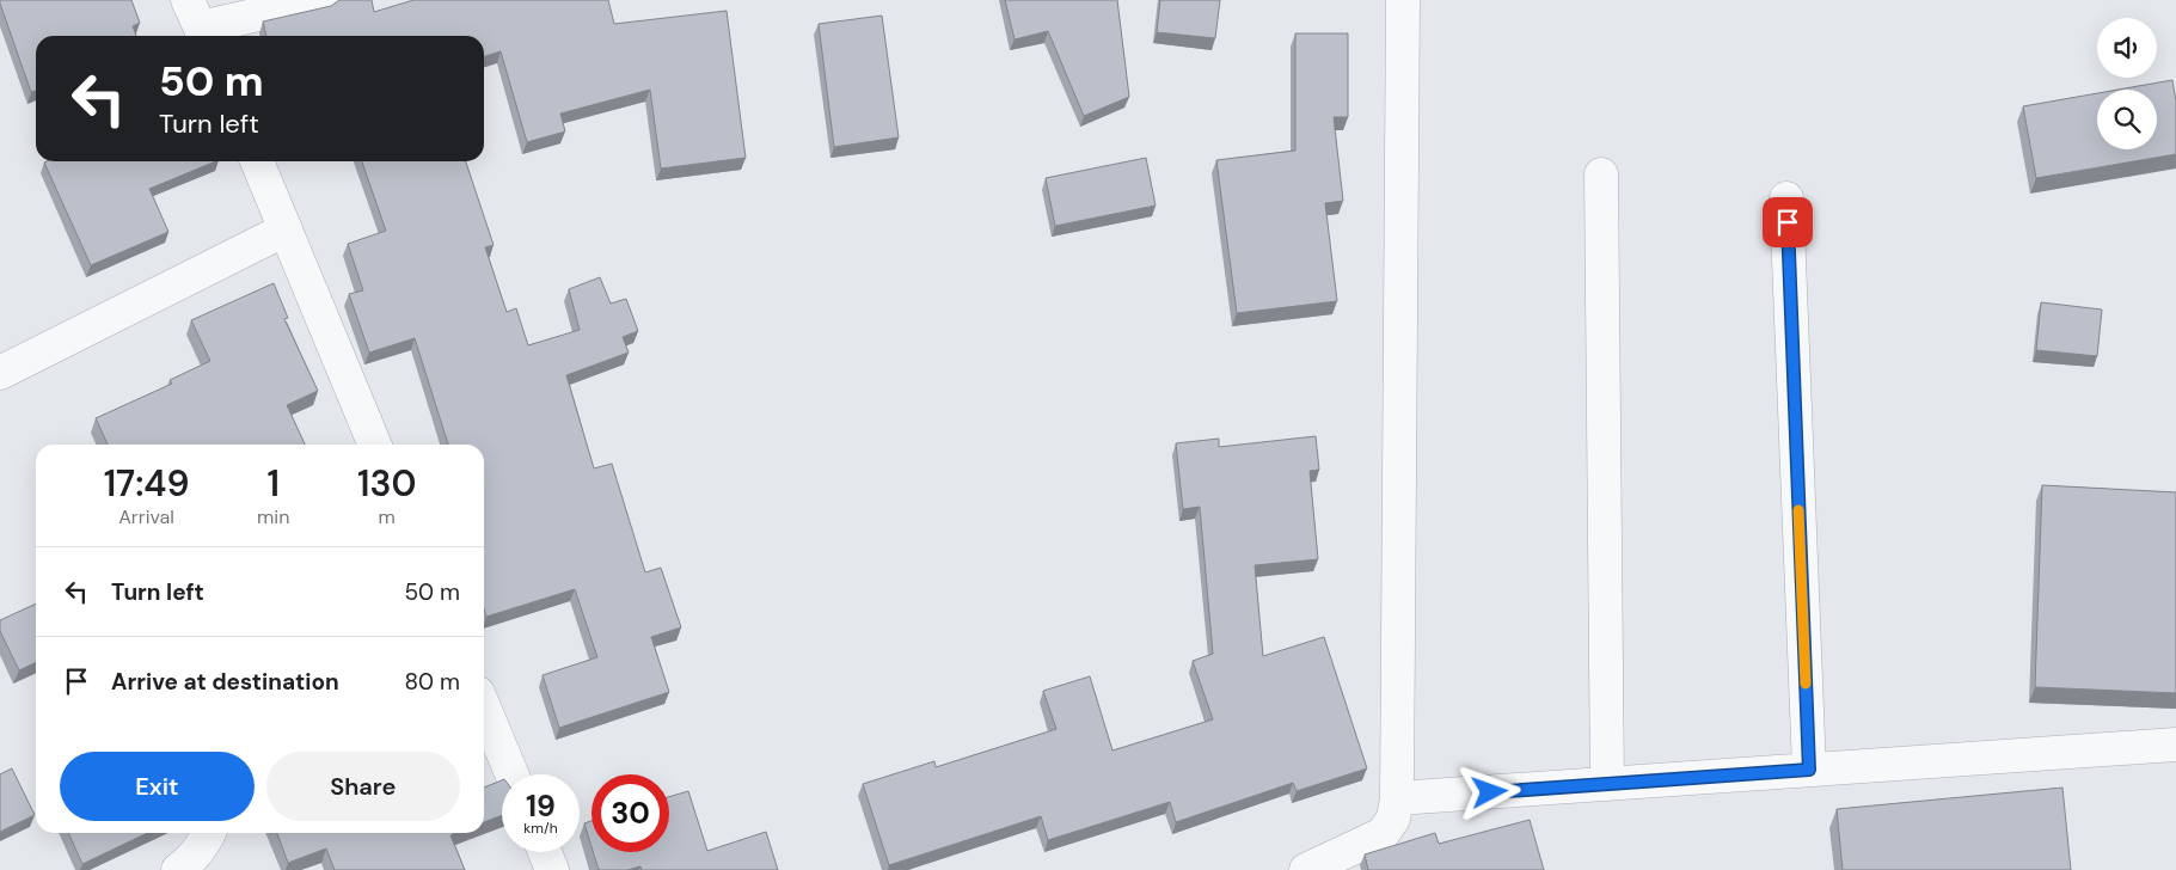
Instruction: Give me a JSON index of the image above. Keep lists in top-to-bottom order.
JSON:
{
  "page": {
    "turn": ["50 m", "Turn left"],
    "eta": [
      "17:49",
      "Arrival",
      "1",
      "min",
      "130",
      "m"
    ],
    "list": [
      {
        "name": "Turn left",
        "value": "50 m"
      },
      {
        "name": "Arrive at destination",
        "value": "80 m"
      }
    ],
    "buttons": ["Exit", "Share"],
    "speed": "19 km/h",
    "limit": "30"
  }
}
